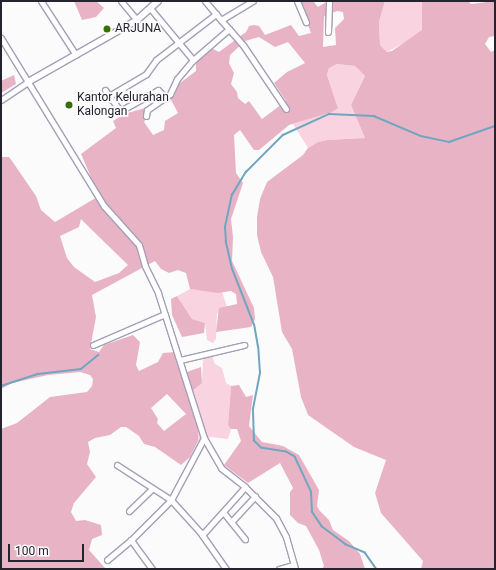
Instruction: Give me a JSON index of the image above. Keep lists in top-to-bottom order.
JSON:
{
  "places": ["ARJUNA", "Kantor Kelurahan Kalongan"],
  "scale_bar": "100 m"
}
